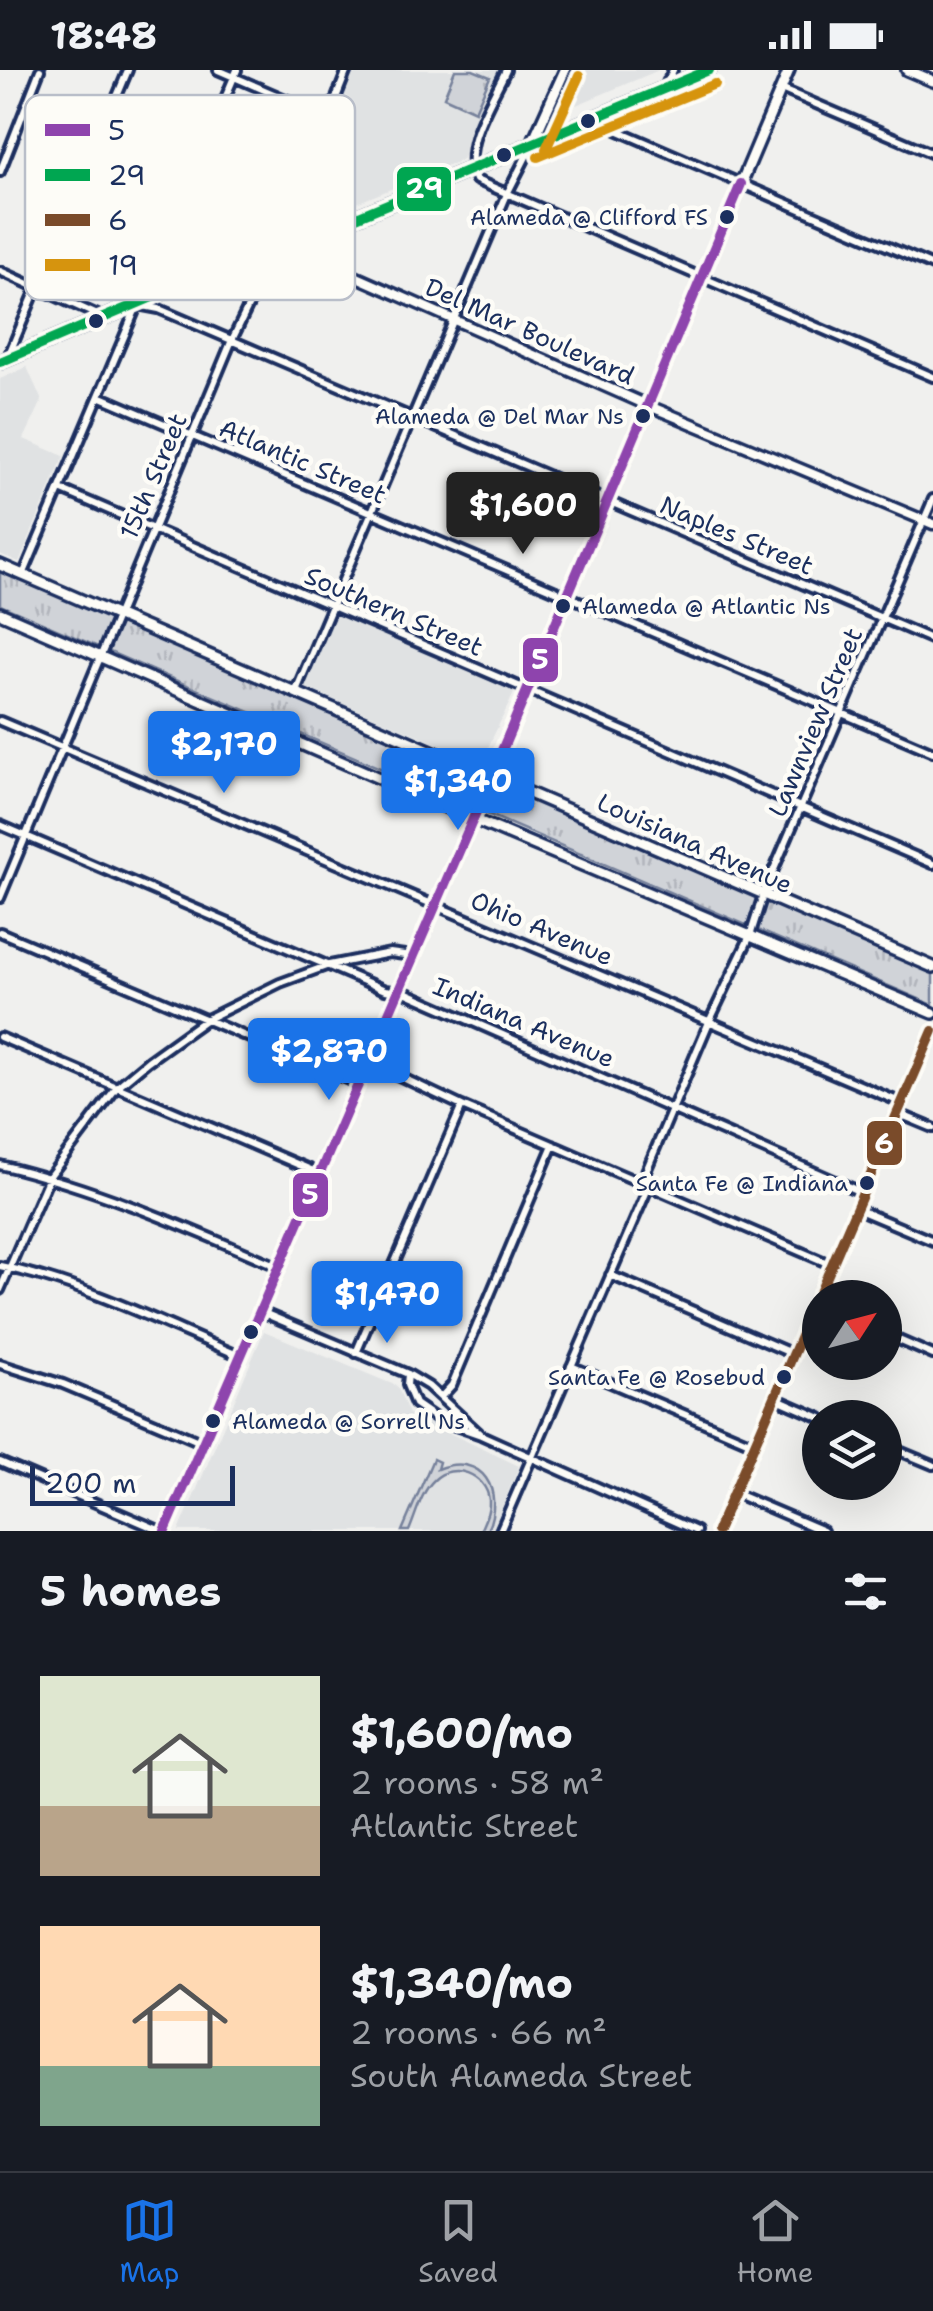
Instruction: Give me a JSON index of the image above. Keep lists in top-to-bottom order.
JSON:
{
  "streets": {
    "main road": ["Louisiana Avenue"],
    "street": [
      "Del Mar Boulevard",
      "Atlantic Street",
      "15th Street",
      "Naples Street",
      "Southern Street",
      "Lawnview Street",
      "Ohio Avenue",
      "Indiana Avenue"
    ]
  },
  "crossings": [
    ["Del Mar Boulevard", "Lawnview Street"],
    ["Atlantic Street", "15th Street"],
    ["Atlantic Street", "Lawnview Street"],
    ["15th Street", "Naples Street"],
    ["15th Street", "Southern Street"],
    ["15th Street", "Louisiana Avenue"],
    ["15th Street", "Ohio Avenue"],
    ["15th Street", "Indiana Avenue"],
    ["Naples Street", "Lawnview Street"],
    ["Southern Street", "Lawnview Street"],
    ["Lawnview Street", "Louisiana Avenue"],
    ["Lawnview Street", "Ohio Avenue"],
    ["Lawnview Street", "Indiana Avenue"]
  ],
  "places": [
    "Alameda @ Clifford FS",
    "Alameda @ Del Mar Ns",
    "Alameda @ Atlantic Ns",
    "Santa Fe @ Indiana",
    "Santa Fe @ Rosebud",
    "Alameda @ Sorrell Ns"
  ],
  "lines": [
    "transit line 29",
    "transit line 19",
    "transit line 5",
    "transit line 6"
  ],
  "legend": [
    "5",
    "29",
    "6",
    "19"
  ],
  "scale_bar": "200 m",
  "north": "top right",
  "page": {
    "status": "18:48",
    "price": [
      "$1,600",
      "$2,170",
      "$1,340",
      "$2,870",
      "$1,470"
    ],
    "scale": "200 m",
    "heading": "5 homes",
    "list": [
      {
        "name": "$1,600/mo",
        "note": "2 rooms · 58 m² · Atlantic Street"
      },
      {
        "name": "$1,340/mo",
        "note": "2 rooms · 66 m² · South Alameda Street"
      }
    ],
    "tabs": ["Map", "Saved", "Home"]
  }
}
